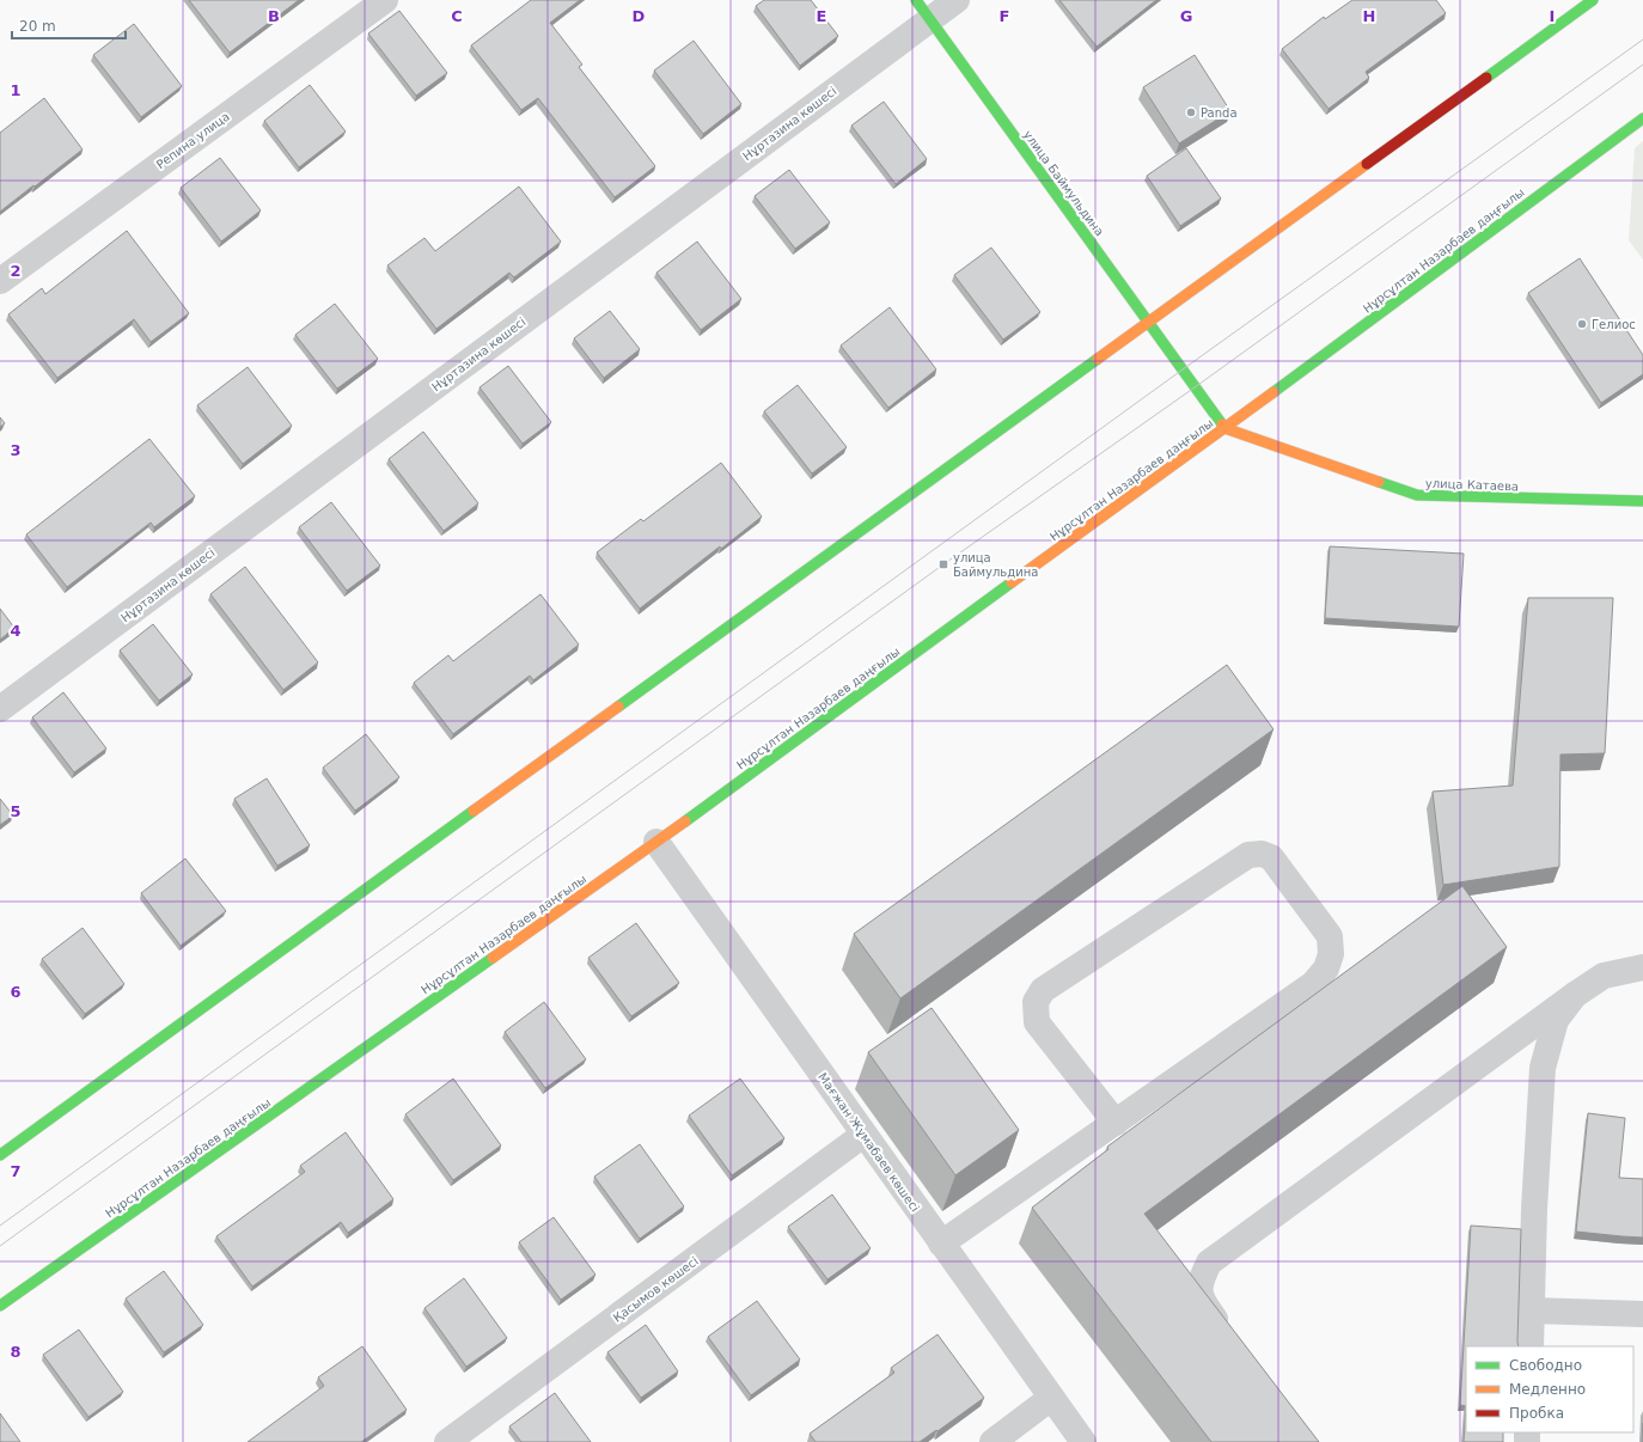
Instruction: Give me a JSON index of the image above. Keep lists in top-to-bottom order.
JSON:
{
  "streets": {
    "main road": ["улица Баймульдина", "Нұрсұлтан Назарбаев даңғылы", "улица Катаева"],
    "street": [
      "Нұртазина көшесі",
      "Репина улица",
      "Мағжан Жұмабаев көшесі",
      "Қасымов көшесі"
    ]
  },
  "crossings": [
    ["Нұртазина көшесі", "улица Баймульдина"],
    ["улица Баймульдина", "Нұрсұлтан Назарбаев даңғылы"],
    ["улица Баймульдина", "улица Катаева"],
    ["Нұрсұлтан Назарбаев даңғылы", "улица Катаева"],
    ["Нұрсұлтан Назарбаев даңғылы", "Мағжан Жұмабаев көшесі"],
    ["Мағжан Жұмабаев көшесі", "Қасымов көшесі"]
  ],
  "places": {
    "other": ["Panda", "Гелиос"],
    "transit": ["улица Баймульдина"]
  },
  "legend": ["Свободно", "Медленно", "Пробка"],
  "scale_bar": "20 m",
  "grid": {
    "columns": [
      "B",
      "C",
      "D",
      "E",
      "F",
      "G",
      "H",
      "I"
    ],
    "rows": [
      "1",
      "2",
      "3",
      "4",
      "5",
      "6",
      "7",
      "8"
    ]
  }
}
